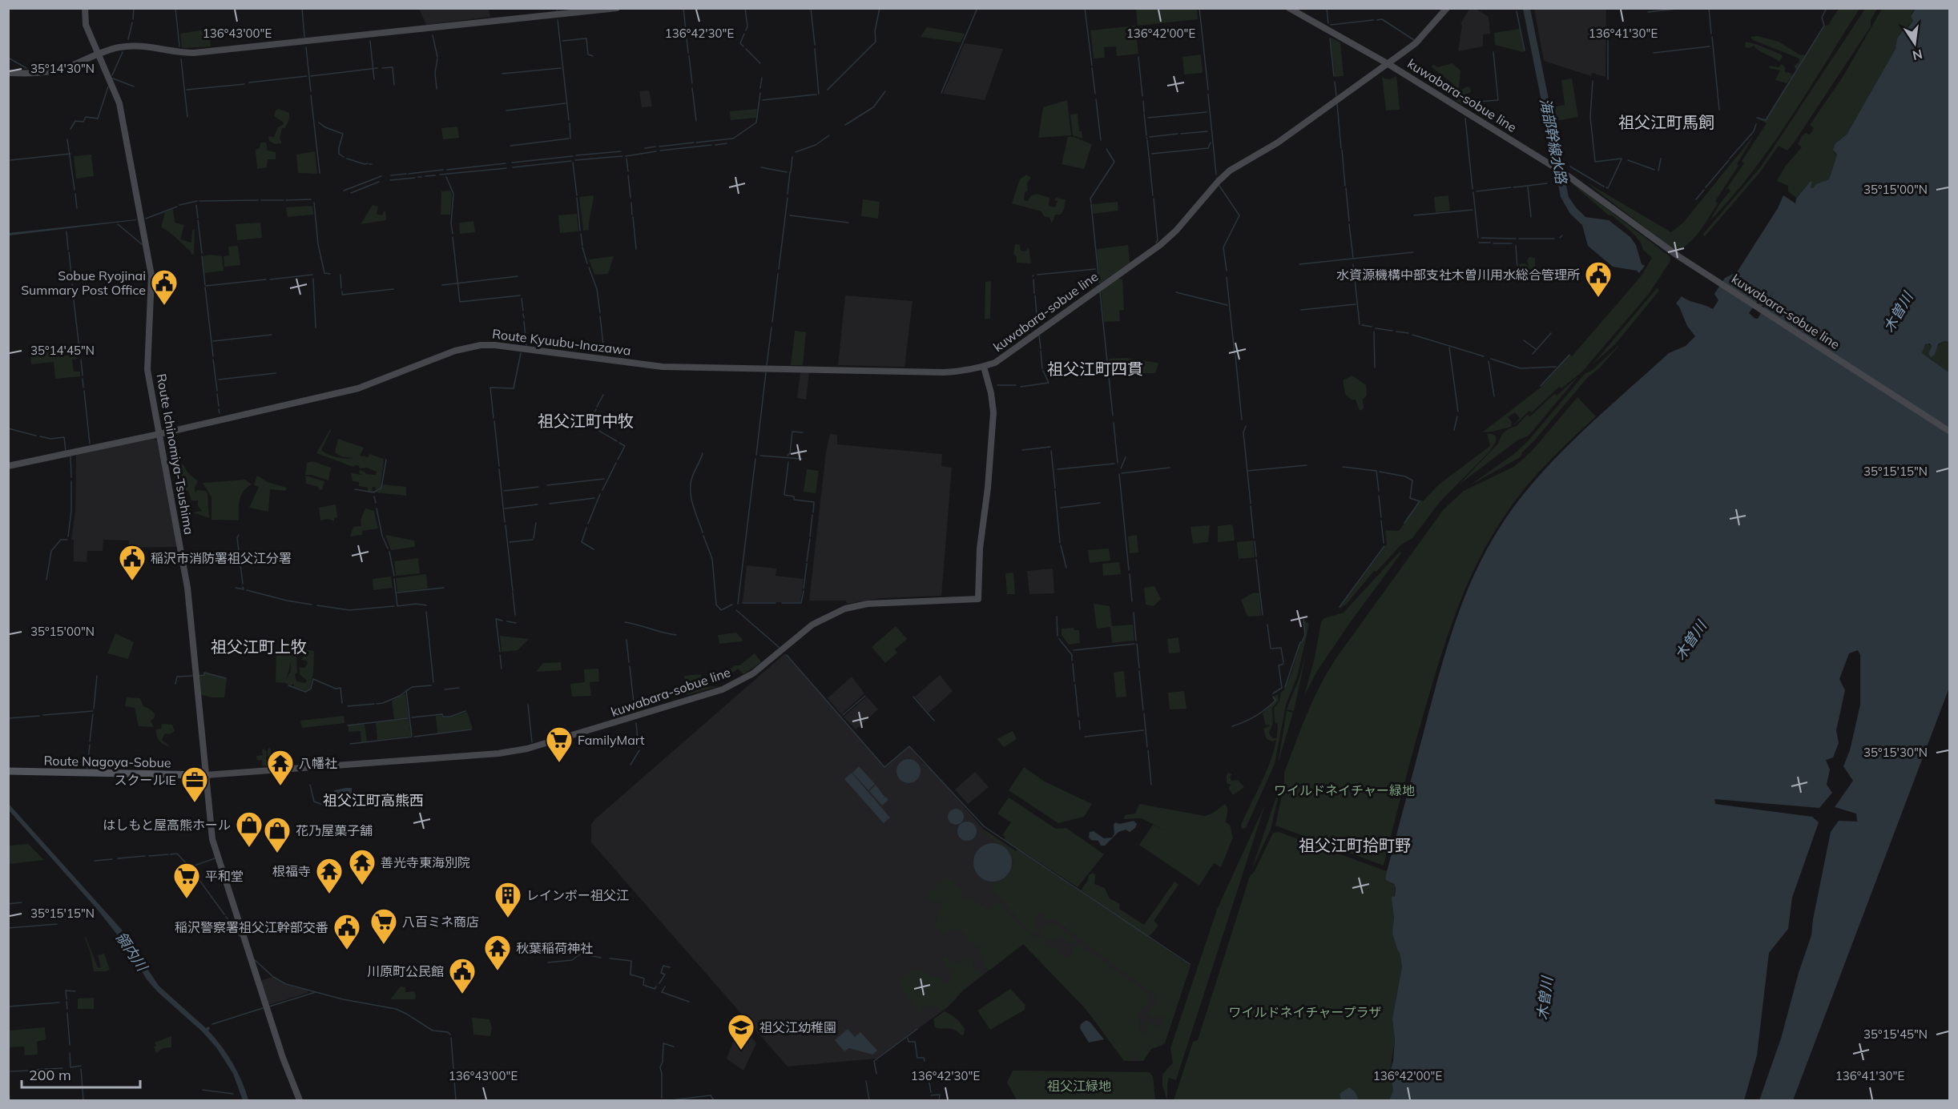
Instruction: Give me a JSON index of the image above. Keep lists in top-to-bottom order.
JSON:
{
  "streets": {
    "main road": [
      "kuwabara-sobue line",
      "Route Kyuubu-Inazawa",
      "Route Ichinomiya-Tsushima",
      "Route Nagoya-Sobue"
    ]
  },
  "crossings": [
    ["kuwabara-sobue line", "Route Kyuubu-Inazawa"],
    ["kuwabara-sobue line", "Route Ichinomiya-Tsushima"],
    ["kuwabara-sobue line", "Route Nagoya-Sobue"],
    ["Route Kyuubu-Inazawa", "Route Ichinomiya-Tsushima"],
    ["Route Ichinomiya-Tsushima", "Route Nagoya-Sobue"]
  ],
  "districts": [
    "祖父江町馬飼",
    "祖父江町四貫",
    "祖父江町中牧",
    "祖父江町上牧",
    "祖父江町高熊西",
    "祖父江町拾町野"
  ],
  "water": ["海部幹線水路", "木曽川", "領内川"],
  "parks": ["ワイルドネイチャー緑地", "ワイルドネイチャープラザ", "祖父江緑地"],
  "places": {
    "public building": [
      "水資源機構中部支社木曽川用水総合管理所",
      "Sobue Ryojinai Summary Post Office",
      "稲沢市消防署祖父江分署",
      "稲沢警察署祖父江幹部交番",
      "川原町公民館"
    ],
    "supermarket": ["FamilyMart", "平和堂", "八百ミネ商店"],
    "temple": [
      "八幡社",
      "善光寺東海別院",
      "根福寺",
      "秋葉稲荷神社"
    ],
    "office": ["スクールIE"],
    "shop": ["はしもと屋高熊ホール", "花乃屋菓子舗"],
    "building": ["レインボー祖父江"],
    "school or university": ["祖父江幼稚園"]
  },
  "scale_bar": "200 m",
  "north": "bottom",
  "coordinates": [
    "136°43'00\"E",
    "136°42'30\"E",
    "136°42'00\"E",
    "136°41'30\"E",
    "35°14'30\"N",
    "35°15'00\"N",
    "35°14'45\"N",
    "35°15'15\"N",
    "35°15'30\"N",
    "35°15'45\"N"
  ]
}
